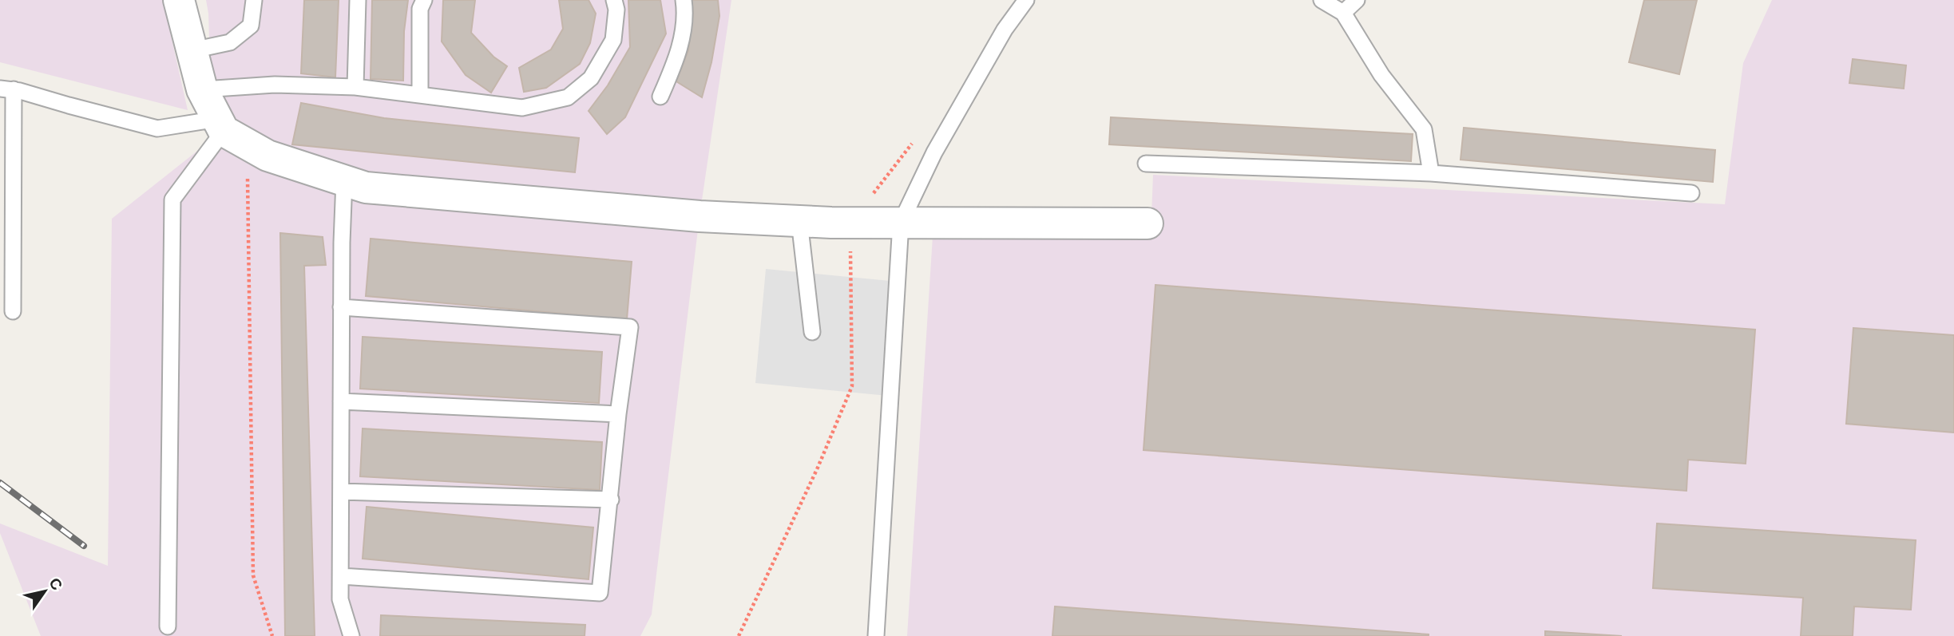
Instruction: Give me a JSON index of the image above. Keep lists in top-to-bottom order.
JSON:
{
  "north": "top right"
}
